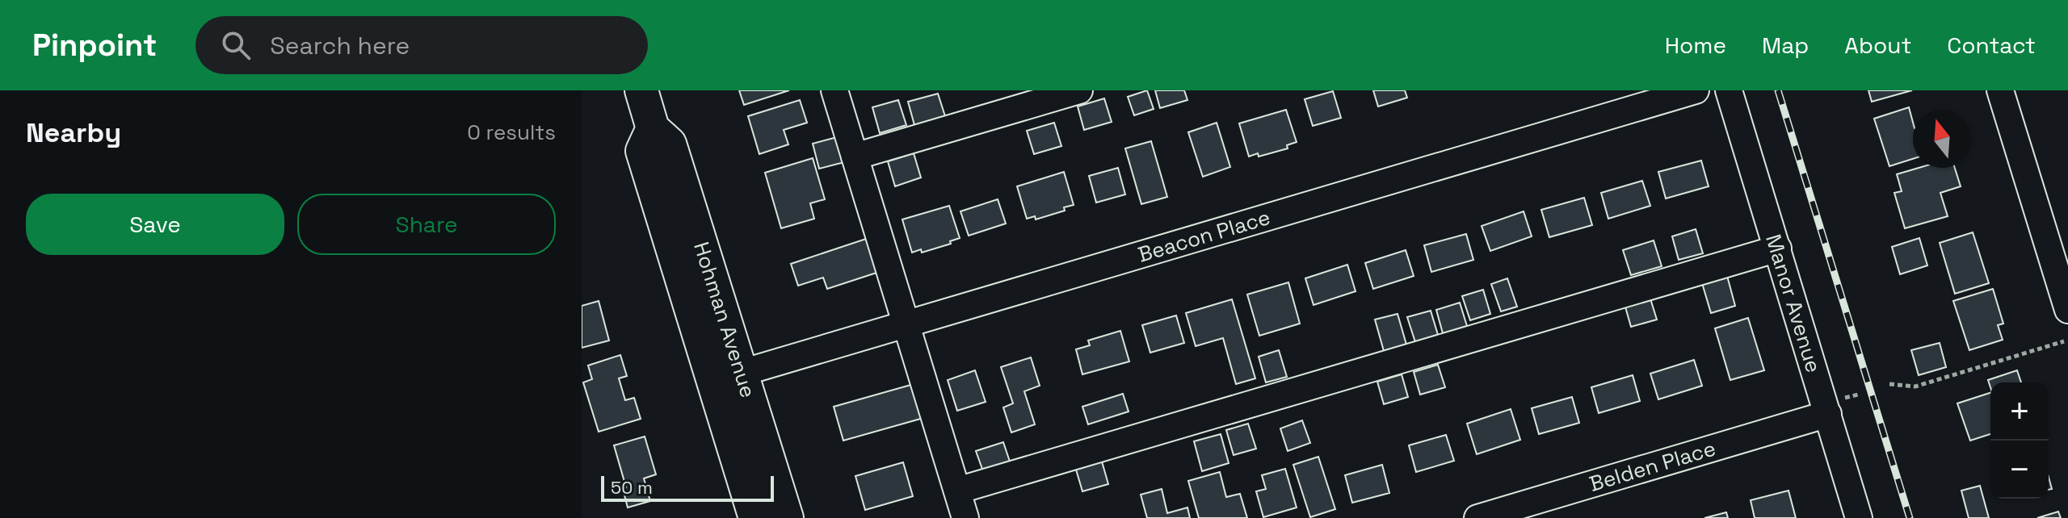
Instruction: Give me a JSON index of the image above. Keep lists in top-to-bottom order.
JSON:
{
  "streets": {
    "main road": ["Hohman Avenue"],
    "street": ["Beacon Place", "Manor Avenue", "Belden Place"]
  },
  "crossings": [
    ["Beacon Place", "Hohman Avenue"],
    ["Manor Avenue", "Belden Place"]
  ],
  "scale_bar": "50 m",
  "north": "top",
  "page": {
    "header": "Pinpoint",
    "search": "Search here",
    "nav": [
      "Home",
      "Map",
      "About",
      "Contact"
    ],
    "heading": ["Nearby", "0 results"],
    "buttons": ["Save", "Share"],
    "map_buttons": ["+", "−"],
    "scale": "50 m"
  }
}
